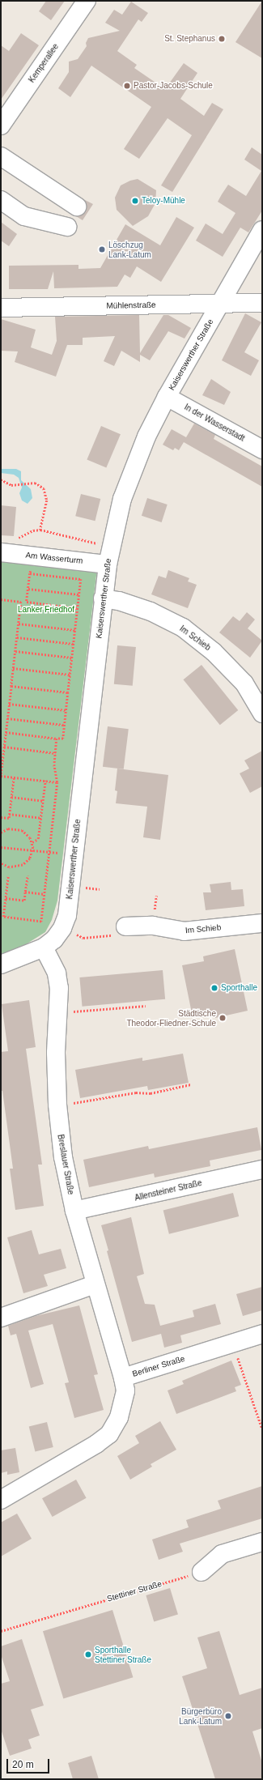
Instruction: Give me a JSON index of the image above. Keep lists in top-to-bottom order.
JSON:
{
  "streets": {
    "street": [
      "Kemperallee",
      "Mühlenstraße",
      "Kaiserswerther Straße",
      "In der Wasserstadt",
      "Am Wasserturm",
      "Im Schieb",
      "Breslauer Straße",
      "Allensteiner Straße",
      "Berliner Straße"
    ],
    "path": ["Stettiner Straße"]
  },
  "crossings": [
    ["Mühlenstraße", "Kaiserswerther Straße"],
    ["Kaiserswerther Straße", "In der Wasserstadt"],
    ["Kaiserswerther Straße", "Am Wasserturm"],
    ["Kaiserswerther Straße", "Im Schieb"],
    ["Kaiserswerther Straße", "Breslauer Straße"],
    ["Breslauer Straße", "Allensteiner Straße"],
    ["Breslauer Straße", "Berliner Straße"]
  ],
  "parks": ["Lanker Friedhof"],
  "places": [
    "St. Stephanus",
    "Pastor-Jacobs-Schule",
    "Teloy-Mühle",
    "Löschzug Lank-Latum",
    "Sporthalle",
    "Städtische Theodor-Fliedner-Schule",
    "Sporthalle Stettiner Straße",
    "Bürgerbüro Lank-Latum"
  ],
  "scale_bar": "20 m"
}
